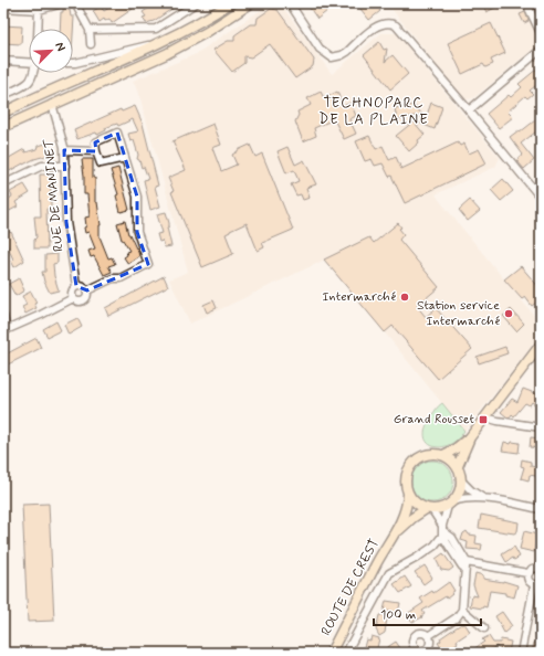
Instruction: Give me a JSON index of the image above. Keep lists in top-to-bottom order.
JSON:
{
  "streets": {
    "main road": ["ROUTE DE CREST"],
    "street": ["RUE DE MANINET"]
  },
  "districts": ["TECHNOPARC DE LA PLAINE"],
  "places": {
    "other": ["Intermarché", "Station service Intermarché"],
    "transit": ["Grand Rousset"]
  },
  "scale_bar": "100 m",
  "north": "top right"
}
